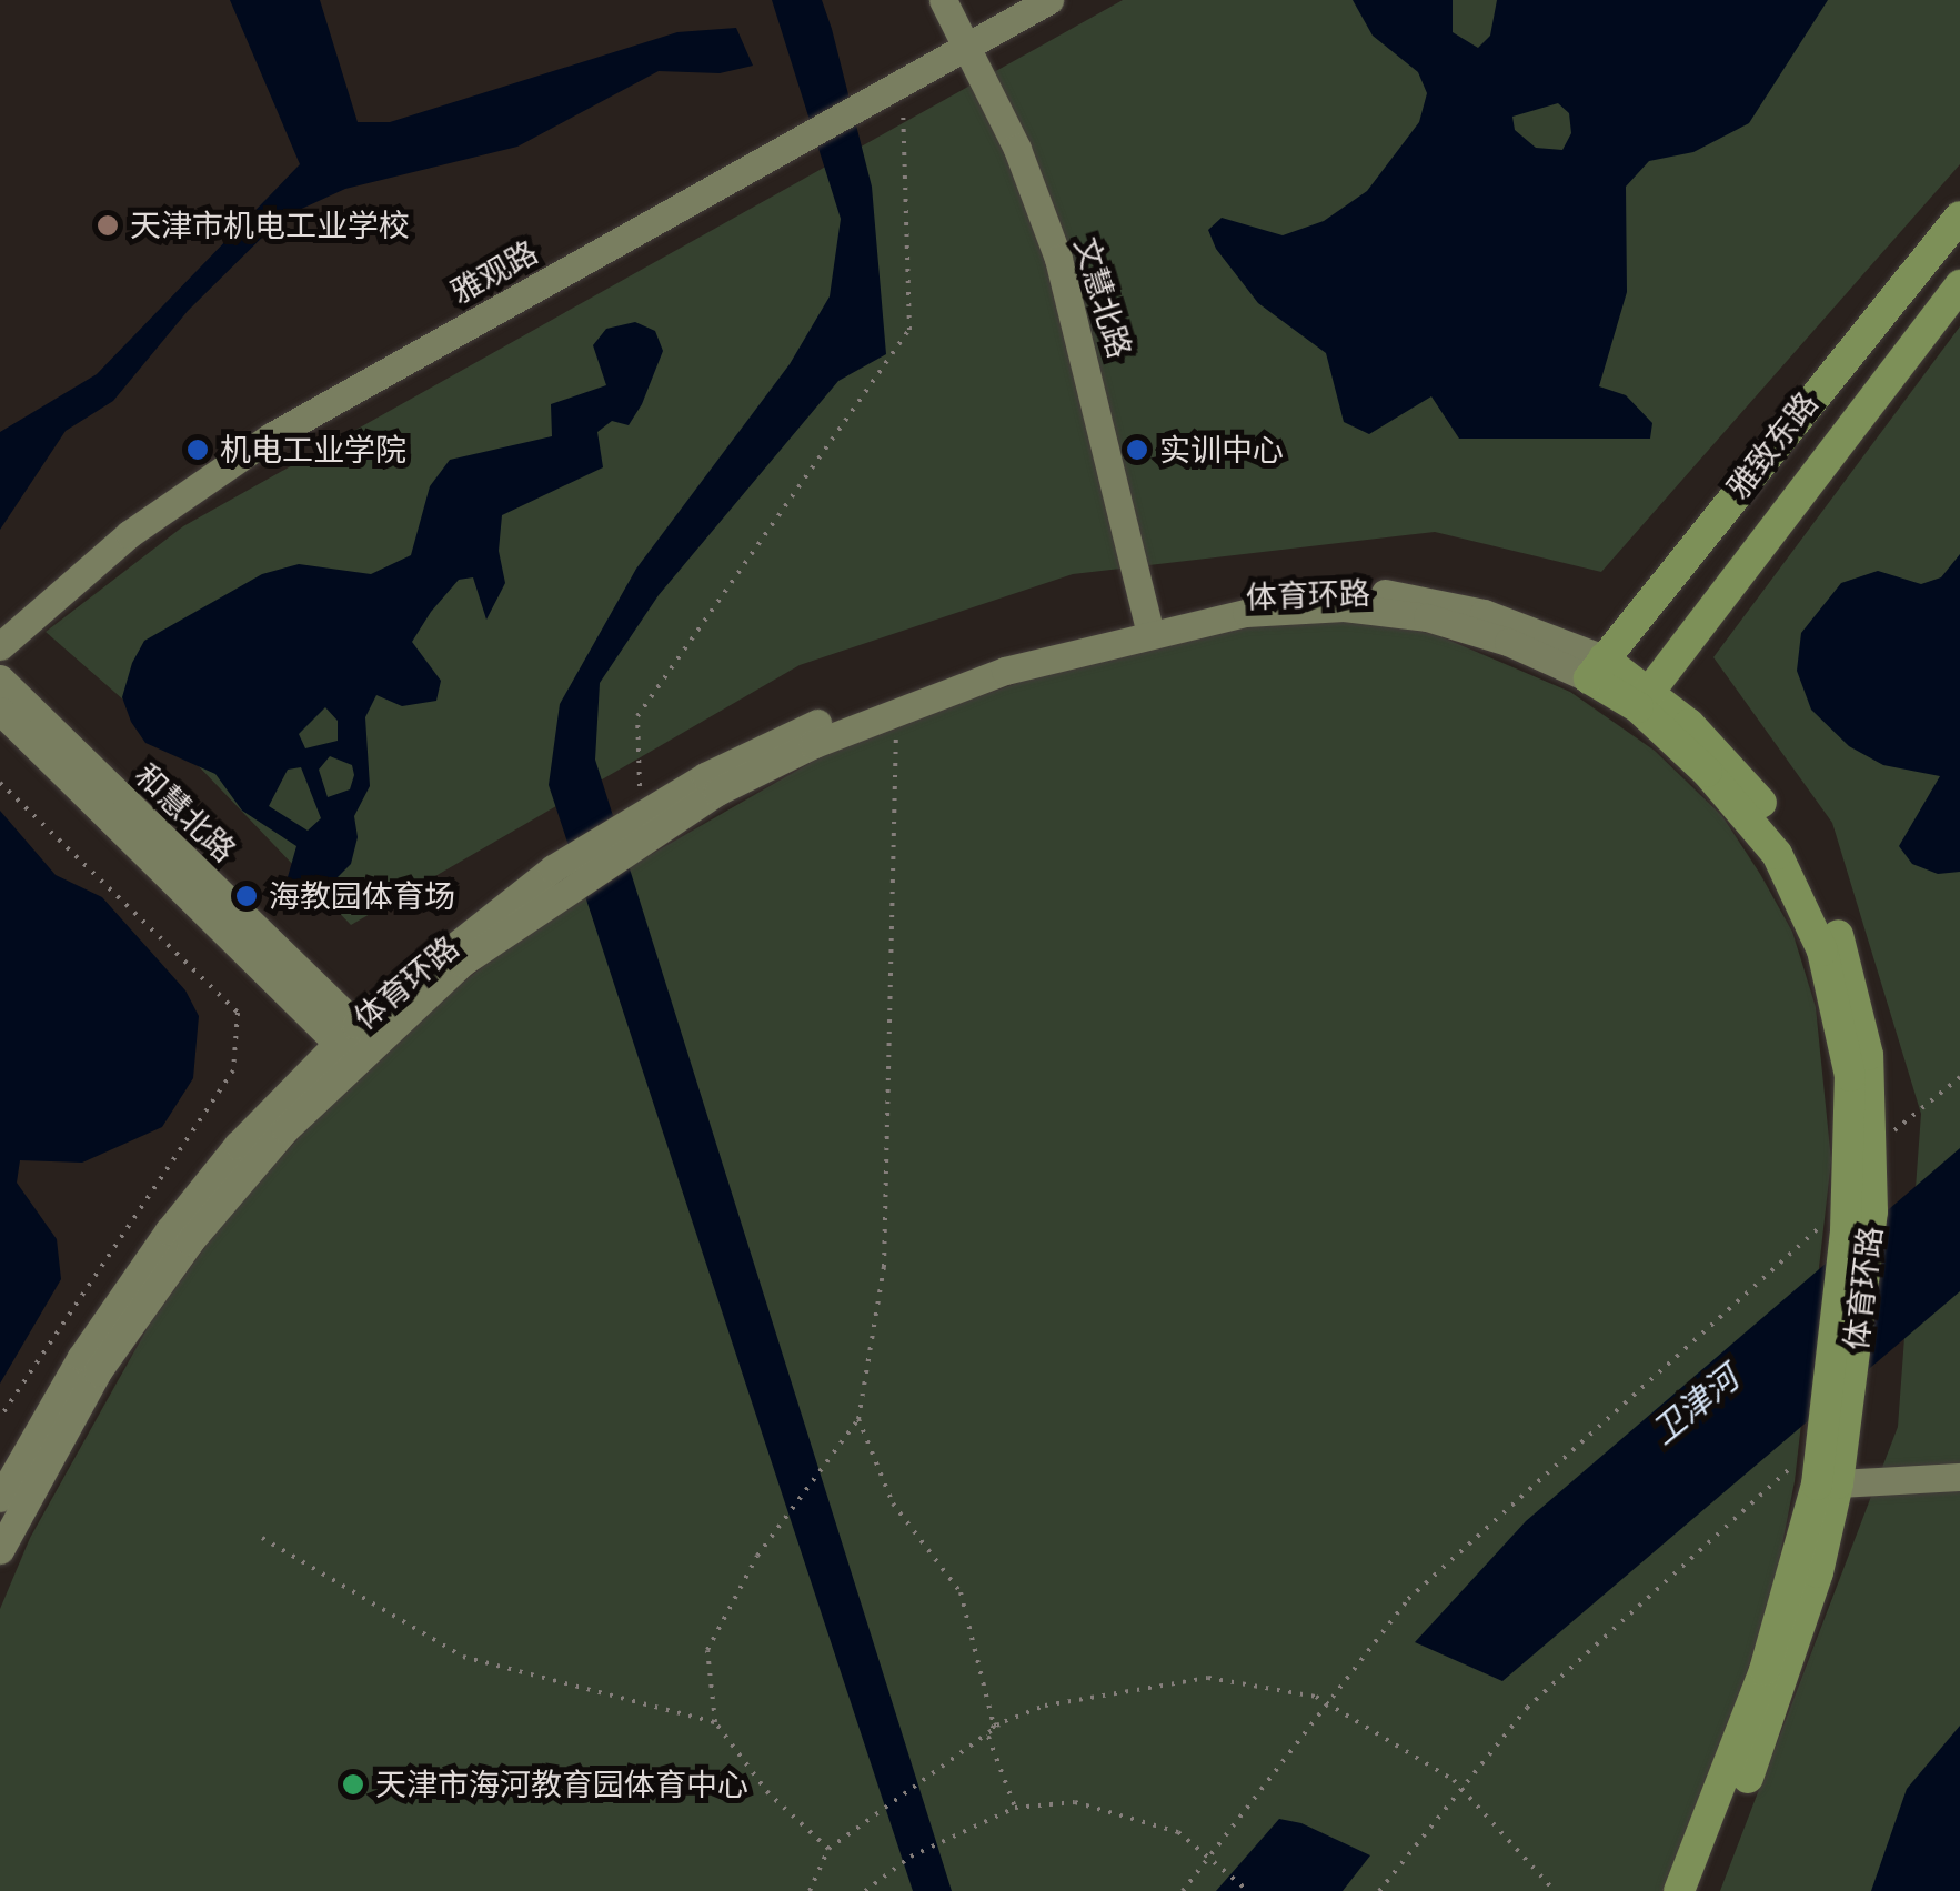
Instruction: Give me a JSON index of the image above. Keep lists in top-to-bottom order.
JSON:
{
  "streets": {
    "main road": [
      "雅观路",
      "文慧北路",
      "雅致东路",
      "体育环路",
      "和慧北路"
    ]
  },
  "crossings": [
    ["雅观路", "文慧北路"],
    ["文慧北路", "体育环路"],
    ["雅致东路", "体育环路"],
    ["体育环路", "和慧北路"]
  ],
  "water": ["卫津河"],
  "places": [
    "天津市机电工业学校",
    "机电工业学院",
    "实训中心",
    "海教园体育场",
    "天津市海河教育园体育中心"
  ]
}
